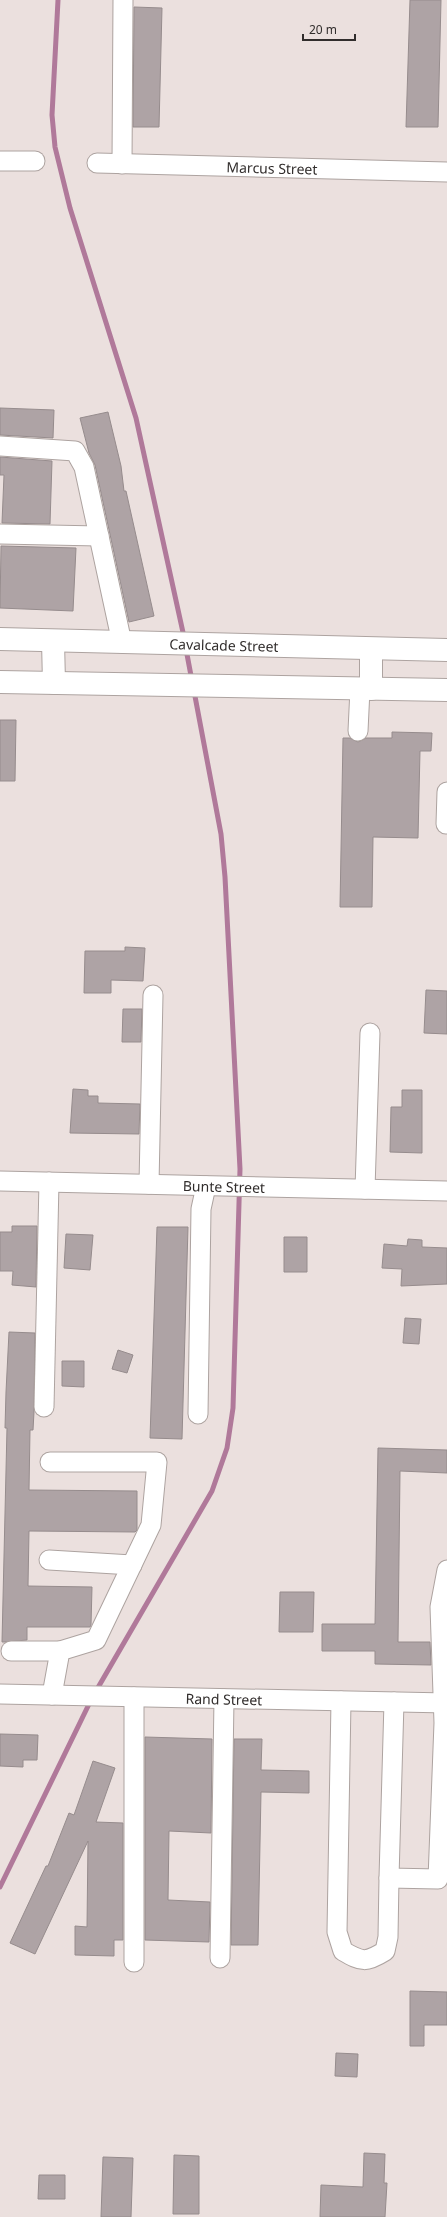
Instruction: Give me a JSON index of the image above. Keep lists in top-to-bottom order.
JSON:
{
  "streets": {
    "main road": ["Cavalcade Street"],
    "street": ["Marcus Street", "Bunte Street", "Rand Street"]
  },
  "scale_bar": "20 m"
}
